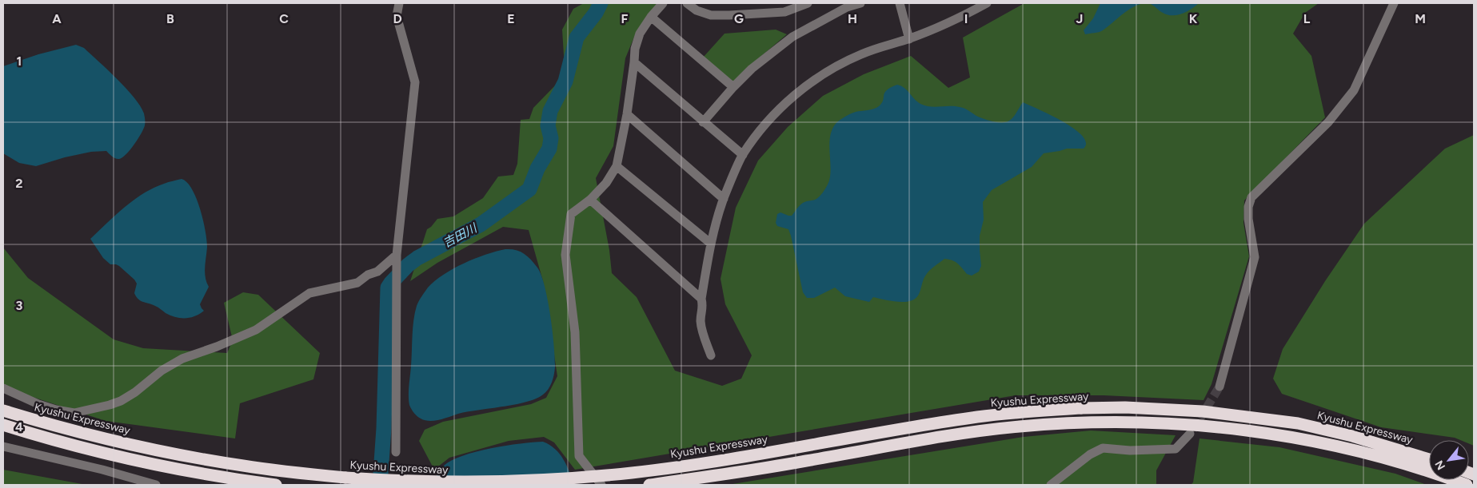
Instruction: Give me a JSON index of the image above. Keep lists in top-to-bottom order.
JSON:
{
  "streets": {
    "highway": ["Kyushu Expressway"]
  },
  "water": ["吉田川"],
  "north": "bottom left",
  "grid": {
    "columns": [
      "A",
      "B",
      "C",
      "D",
      "E",
      "F",
      "G",
      "H",
      "I",
      "J",
      "K",
      "L",
      "M"
    ],
    "rows": [
      "1",
      "2",
      "3",
      "4"
    ]
  }
}
